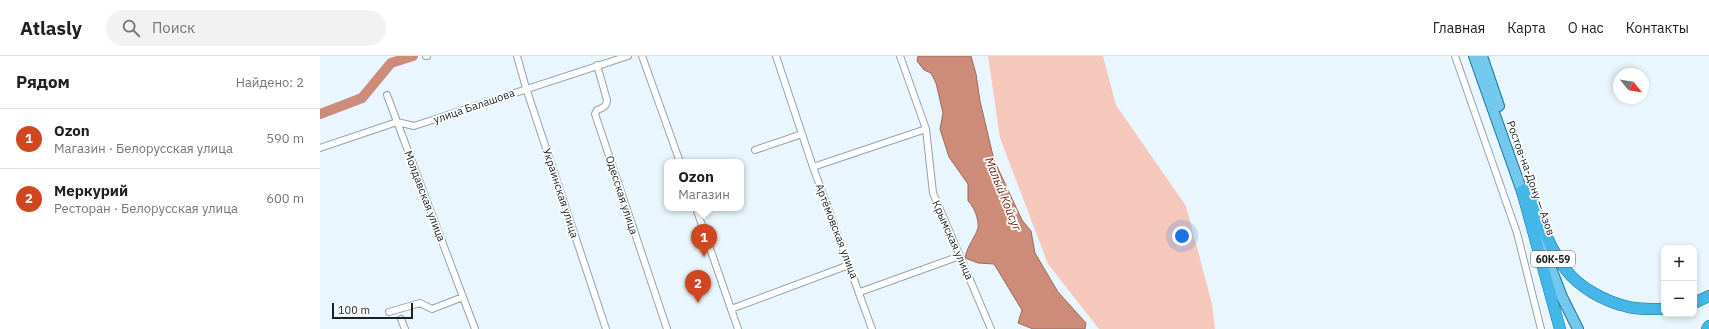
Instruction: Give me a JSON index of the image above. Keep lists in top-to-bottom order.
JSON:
{
  "streets": {
    "main road": ["Ростов-на-Дону — Азов", "60К-59"],
    "street": [
      "улица Балашова",
      "Украинская улица",
      "Одесская улица",
      "Молдавская улица",
      "Артёмовская улица",
      "Крымская улица"
    ]
  },
  "crossings": [
    ["улица Балашова", "Украинская улица"],
    ["улица Балашова", "Одесская улица"],
    ["улица Балашова", "Молдавская улица"]
  ],
  "water": ["Малый Койсуг"],
  "scale_bar": "100 m",
  "north": "bottom right",
  "page": {
    "header": "Atlasly",
    "search": "Поиск",
    "nav": [
      "Главная",
      "Карта",
      "О нас",
      "Контакты"
    ],
    "heading": ["Рядом", "Найдено: 2"],
    "list": [
      {
        "mark": "1",
        "name": "Ozon",
        "note": "Магазин · Белорусская улица",
        "value": "590 m"
      },
      {
        "mark": "2",
        "name": "Меркурий",
        "note": "Ресторан · Белорусская улица",
        "value": "600 m"
      }
    ],
    "popup": ["Ozon", "Магазин"],
    "pins": ["1", "2"],
    "map_buttons": ["+", "−"],
    "scale": "100 m"
  }
}
